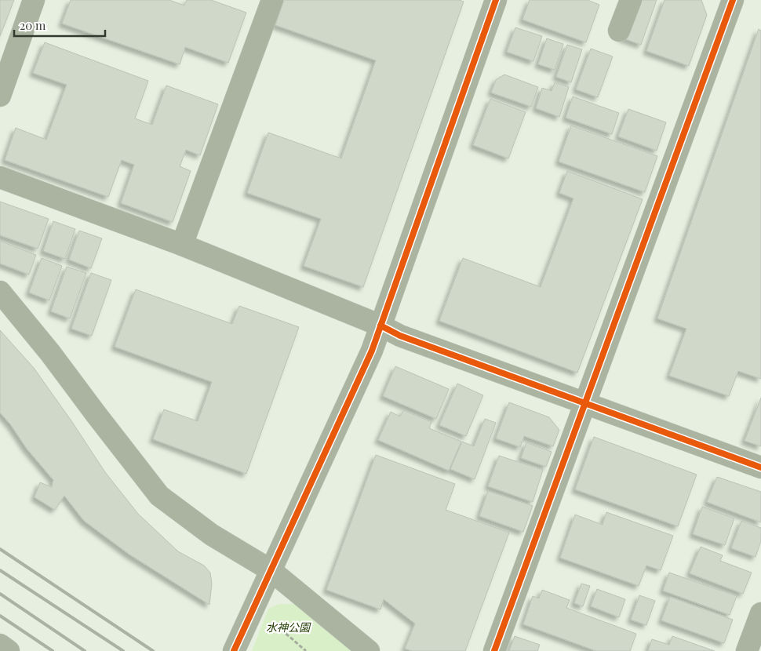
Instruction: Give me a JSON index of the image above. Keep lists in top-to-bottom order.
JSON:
{
  "parks": ["水神公園"],
  "scale_bar": "20 m"
}
